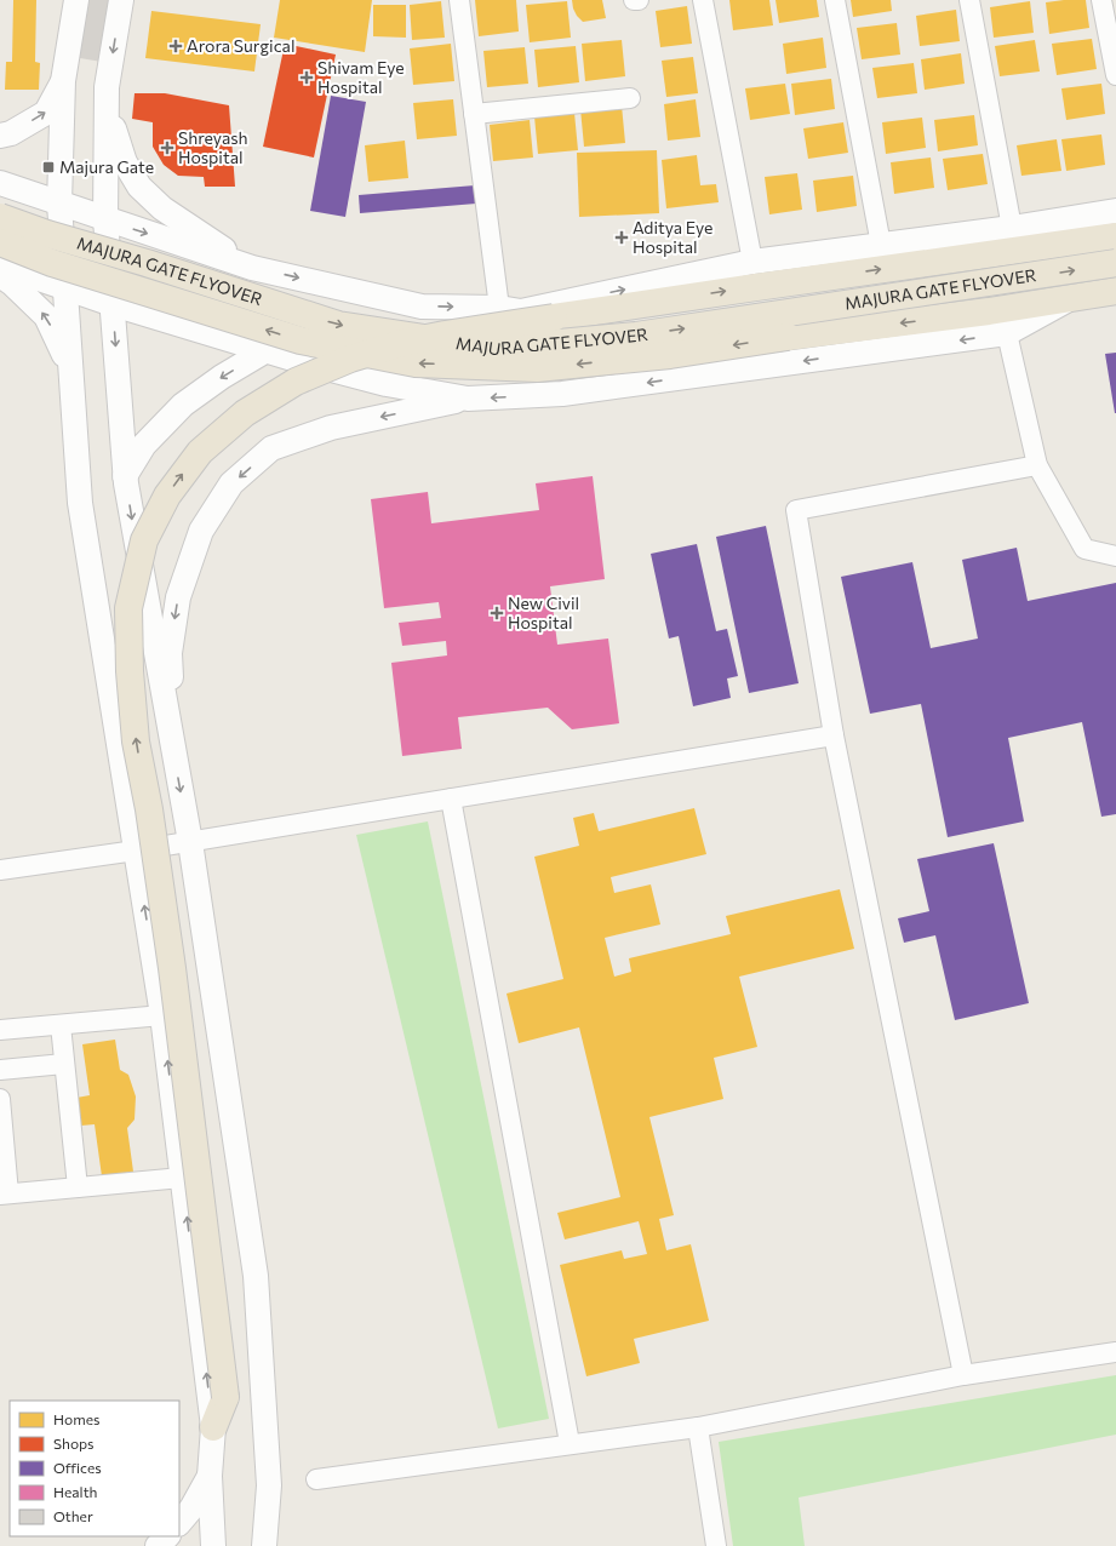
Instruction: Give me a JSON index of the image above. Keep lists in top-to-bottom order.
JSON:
{
  "streets": {
    "highway": ["MAJURA GATE FLYOVER"]
  },
  "places": {
    "health": [
      "Arora Surgical",
      "Shivam Eye Hospital",
      "Shreyash Hospital",
      "Aditya Eye Hospital",
      "New Civil Hospital"
    ],
    "transit": ["Majura Gate"]
  },
  "legend": [
    "Homes",
    "Shops",
    "Offices",
    "Health",
    "Other"
  ]
}
